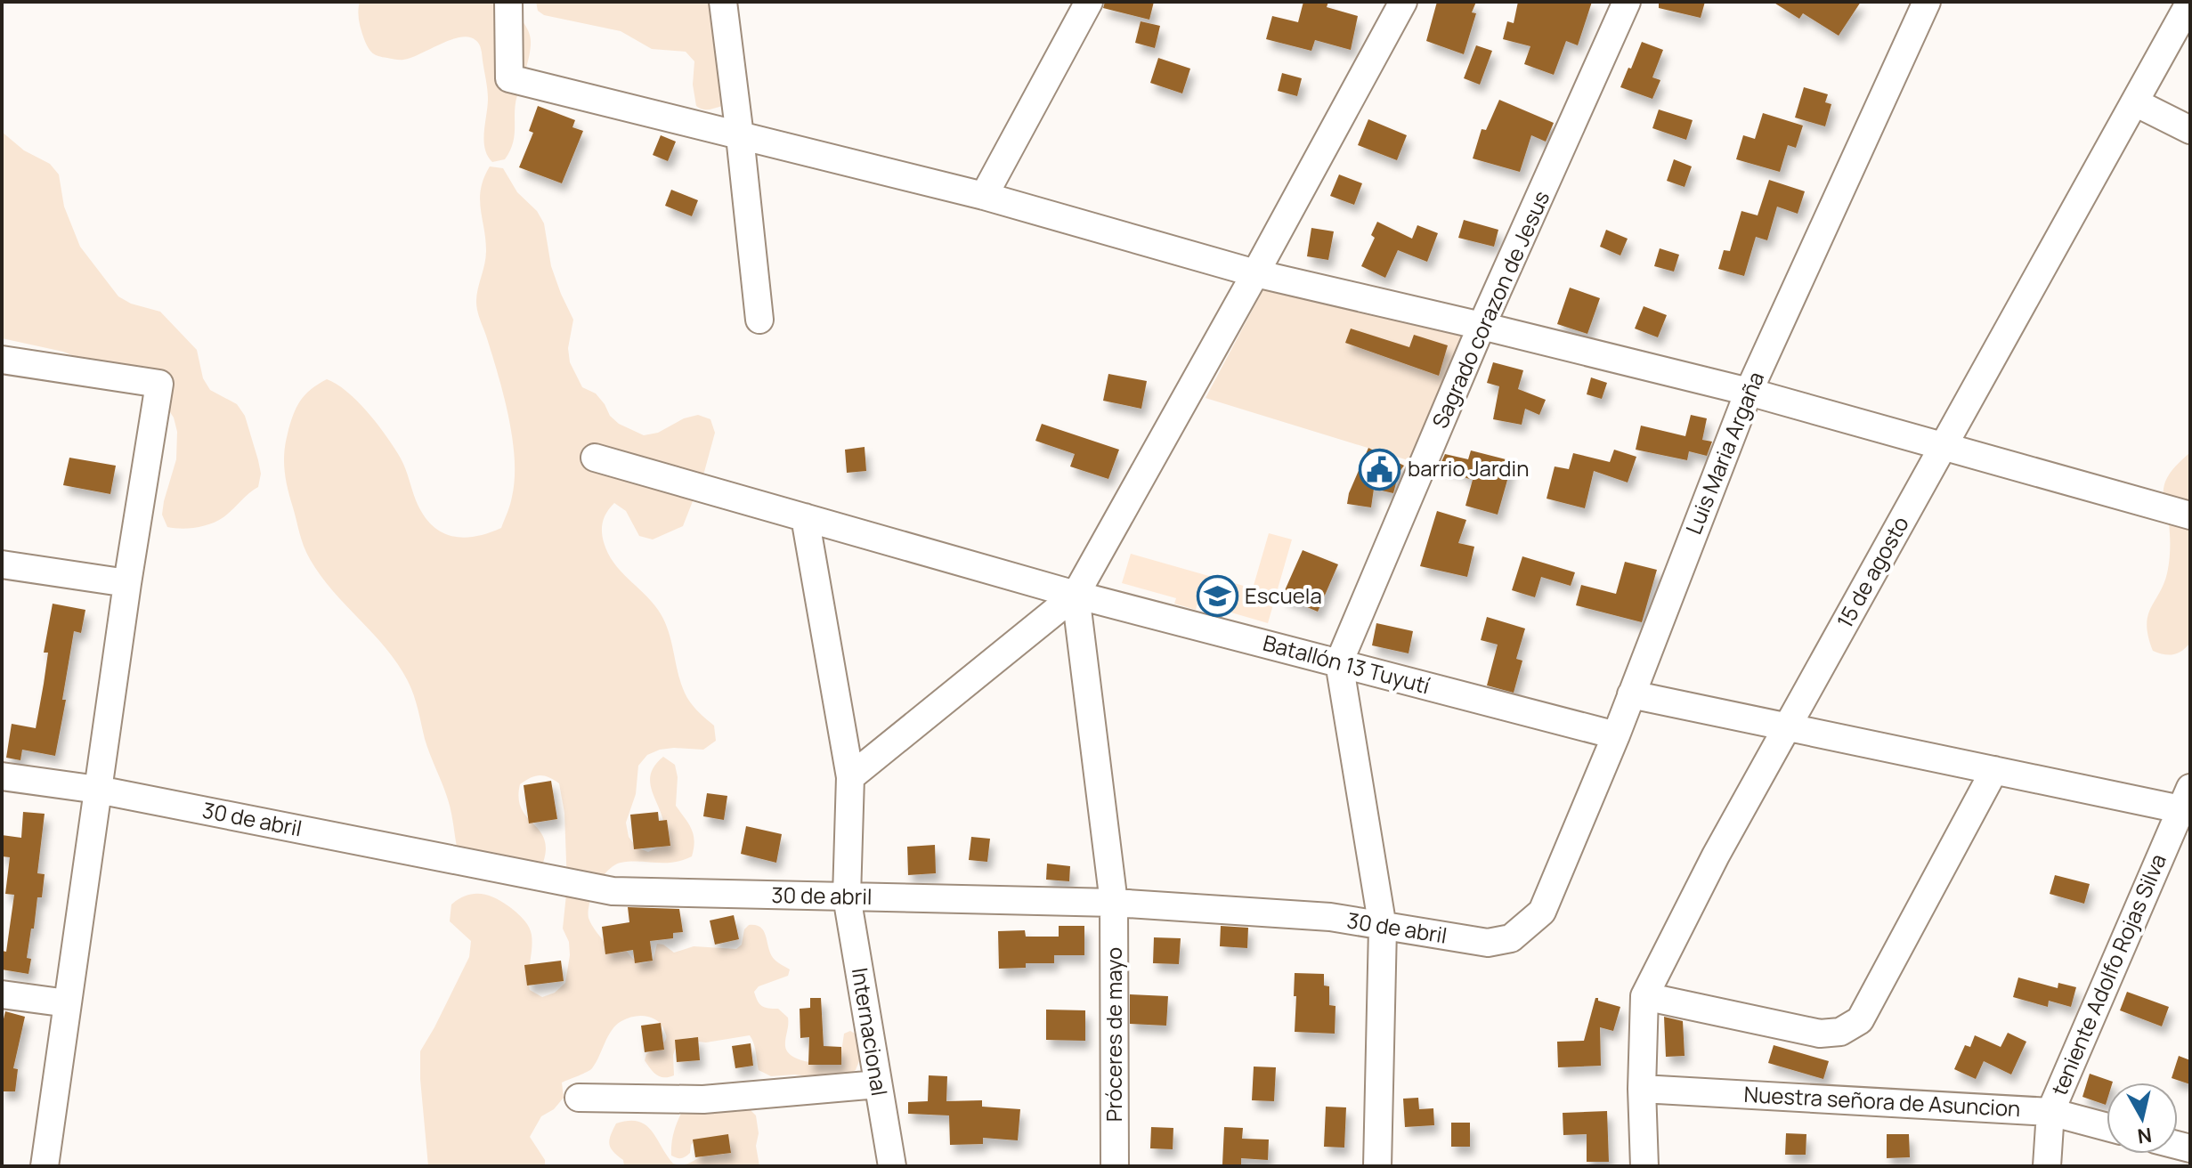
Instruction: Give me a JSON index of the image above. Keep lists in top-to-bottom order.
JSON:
{
  "streets": {
    "street": [
      "Sagrado corazon de Jesus",
      "Luis Maria Argaña",
      "15 de agosto",
      "Batallón 13 Tuyutí",
      "30 de abril",
      "teniente Adolfo Rojas Silva",
      "Internacional",
      "Próceres de mayo",
      "Nuestra señora de Asuncion"
    ]
  },
  "crossings": [
    ["Sagrado corazon de Jesus", "Batallón 13 Tuyutí"],
    ["Luis Maria Argaña", "Batallón 13 Tuyutí"],
    ["Luis Maria Argaña", "30 de abril"],
    ["15 de agosto", "Nuestra señora de Asuncion"],
    ["Batallón 13 Tuyutí", "Internacional"],
    ["Batallón 13 Tuyutí", "Próceres de mayo"],
    ["30 de abril", "Internacional"],
    ["30 de abril", "Próceres de mayo"],
    ["teniente Adolfo Rojas Silva", "Nuestra señora de Asuncion"]
  ],
  "places": {
    "public building": ["barrio Jardin"],
    "school or university": ["Escuela"]
  },
  "north": "bottom"
}
